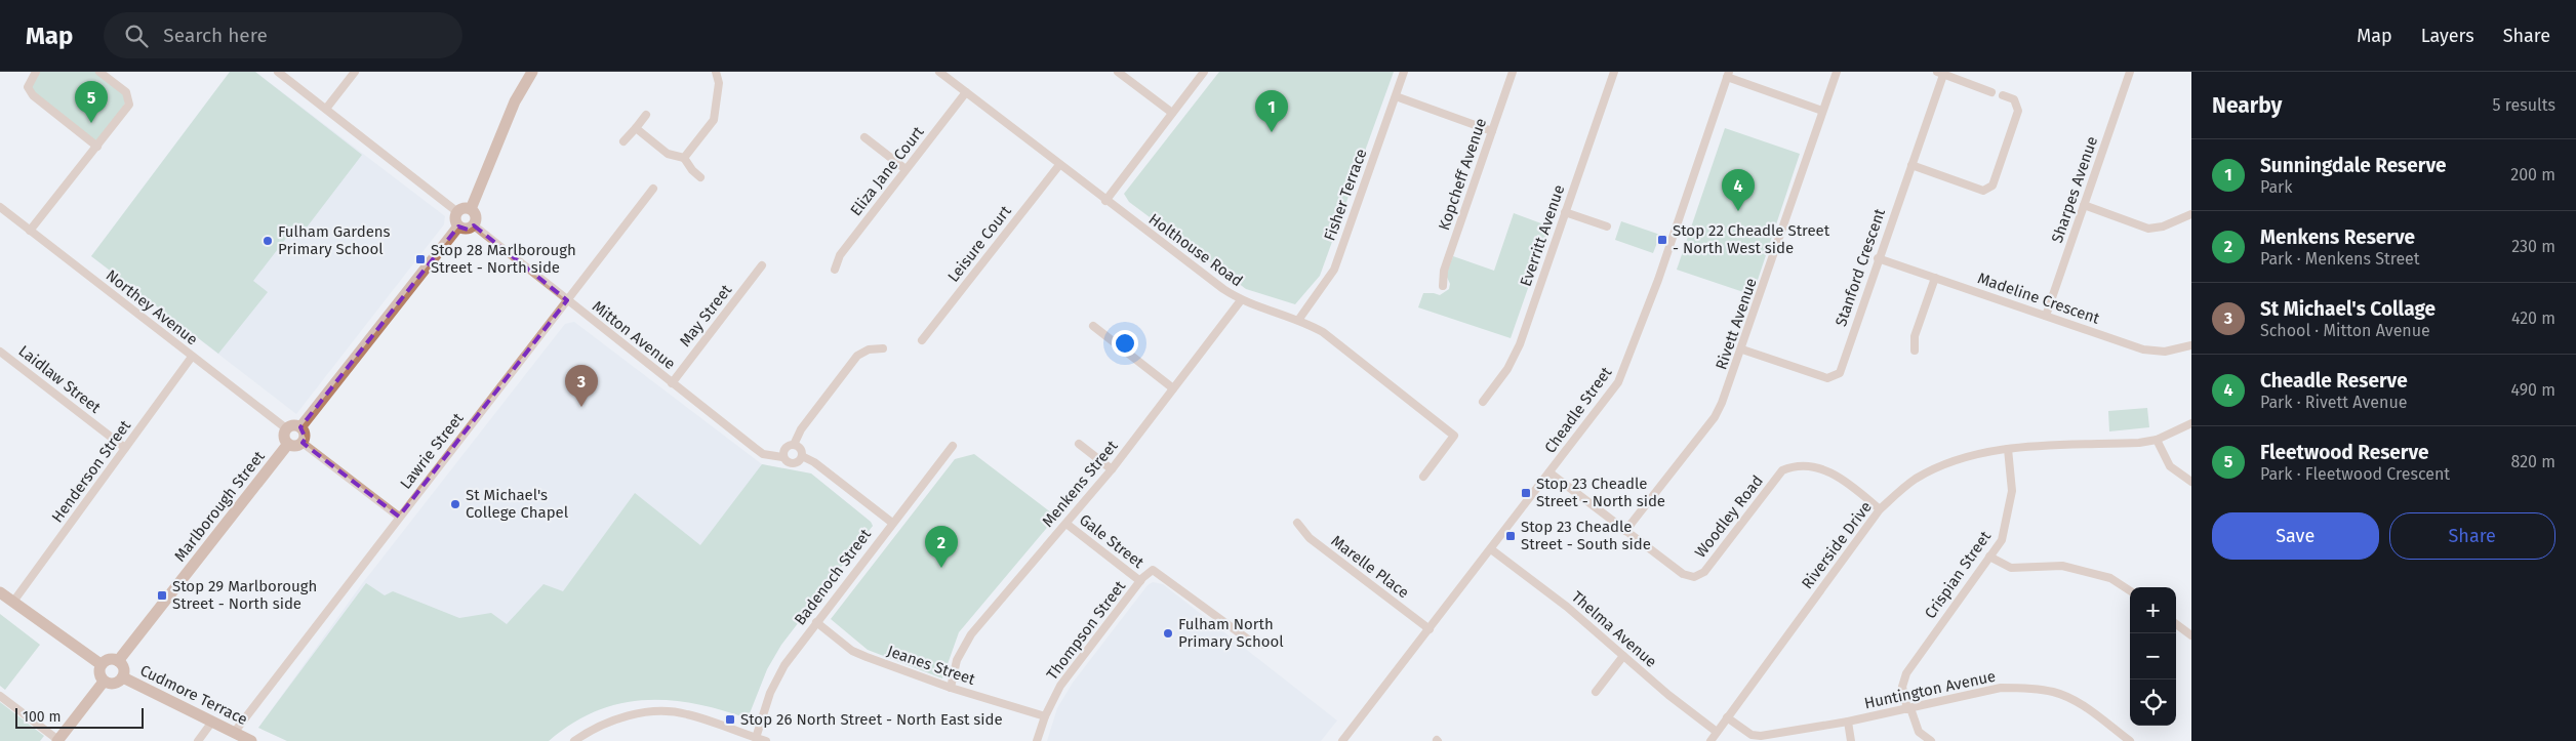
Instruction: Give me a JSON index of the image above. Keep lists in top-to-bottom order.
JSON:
{
  "streets": {
    "street": [
      "Eliza Jane Court",
      "Kopcheff Avenue",
      "Sharpes Avenue",
      "Fisher Terrace",
      "Everritt Avenue",
      "Leisure Court",
      "Holthouse Road",
      "Stanford Crescent",
      "Madeline Crescent",
      "Northey Avenue",
      "May Street",
      "Rivett Avenue",
      "Mitton Avenue",
      "Laidlaw Street",
      "Cheadle Street",
      "Lawrie Street",
      "Henderson Street",
      "Menkens Street",
      "Marlborough Street",
      "Woodley Road",
      "Gale Street",
      "Riverside Drive",
      "Marelle Place",
      "Crispian Street",
      "Badenoch Street",
      "Thelma Avenue",
      "Thompson Street",
      "Jeanes Street",
      "Huntington Avenue",
      "Cudmore Terrace"
    ]
  },
  "crossings": [
    ["Eliza Jane Court", "Holthouse Road"],
    ["Sharpes Avenue", "Madeline Crescent"],
    ["Fisher Terrace", "Holthouse Road"],
    ["Leisure Court", "Holthouse Road"],
    ["Holthouse Road", "Menkens Street"],
    ["Stanford Crescent", "Madeline Crescent"],
    ["Stanford Crescent", "Rivett Avenue"],
    ["Northey Avenue", "Henderson Street"],
    ["Northey Avenue", "Marlborough Street"],
    ["May Street", "Mitton Avenue"],
    ["Rivett Avenue", "Woodley Road"],
    ["Mitton Avenue", "Lawrie Street"],
    ["Laidlaw Street", "Henderson Street"],
    ["Cheadle Street", "Woodley Road"],
    ["Cheadle Street", "Marelle Place"],
    ["Cheadle Street", "Thelma Avenue"],
    ["Lawrie Street", "Cudmore Terrace"],
    ["Menkens Street", "Gale Street"],
    ["Menkens Street", "Jeanes Street"],
    ["Marlborough Street", "Cudmore Terrace"],
    ["Woodley Road", "Riverside Drive"],
    ["Gale Street", "Thompson Street"],
    ["Riverside Drive", "Crispian Street"],
    ["Riverside Drive", "Thelma Avenue"],
    ["Riverside Drive", "Huntington Avenue"],
    ["Crispian Street", "Huntington Avenue"],
    ["Badenoch Street", "Jeanes Street"],
    ["Thompson Street", "Jeanes Street"]
  ],
  "places": {
    "transit": [
      "Stop 22 Cheadle Street - North West side",
      "Stop 28 Marlborough Street - North side",
      "Stop 23 Cheadle Street - North side",
      "Stop 23 Cheadle Street - South side",
      "Stop 29 Marlborough Street - North side",
      "Stop 26 North Street - North East side"
    ],
    "other": ["Fulham Gardens Primary School", "St Michael's College Chapel", "Fulham North Primary School"]
  },
  "scale_bar": "100 m",
  "page": {
    "header": "Map",
    "search": "Search here",
    "nav": ["Map", "Layers", "Share"],
    "heading": ["Nearby", "5 results"],
    "pins": [
      "5",
      "1",
      "4",
      "3",
      "2"
    ],
    "list": [
      {
        "mark": "1",
        "name": "Sunningdale Reserve",
        "note": "Park",
        "value": "200 m"
      },
      {
        "mark": "2",
        "name": "Menkens Reserve",
        "note": "Park · Menkens Street",
        "value": "230 m"
      },
      {
        "mark": "3",
        "name": "St Michael's Collage",
        "note": "School · Mitton Avenue",
        "value": "420 m"
      },
      {
        "mark": "4",
        "name": "Cheadle Reserve",
        "note": "Park · Rivett Avenue",
        "value": "490 m"
      },
      {
        "mark": "5",
        "name": "Fleetwood Reserve",
        "note": "Park · Fleetwood Crescent",
        "value": "820 m"
      }
    ],
    "buttons": ["Save", "Share"],
    "map_buttons": ["+", "−"],
    "scale": "100 m"
  }
}
